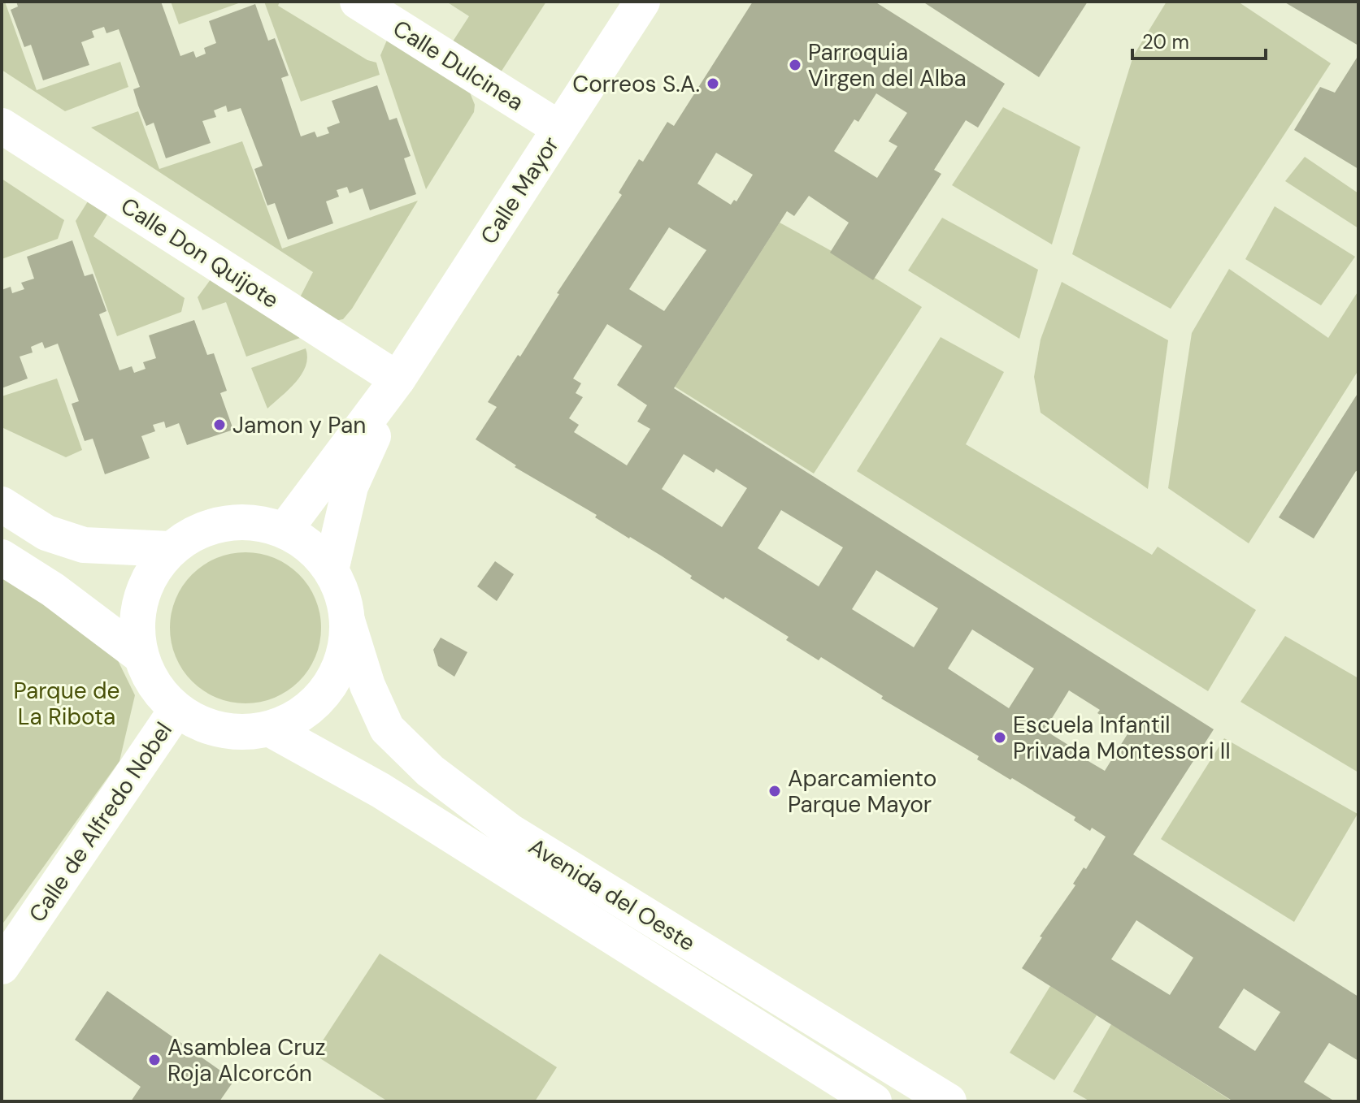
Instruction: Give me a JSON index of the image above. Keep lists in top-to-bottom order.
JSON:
{
  "streets": {
    "street": [
      "Calle Dulcinea",
      "Calle Mayor",
      "Calle Don Quijote",
      "Calle de Alfredo Nobel",
      "Avenida del Oeste"
    ]
  },
  "crossings": [
    ["Calle Dulcinea", "Calle Mayor"],
    ["Calle Mayor", "Calle Don Quijote"],
    ["Calle Mayor", "Calle de Alfredo Nobel"],
    ["Calle Mayor", "Avenida del Oeste"],
    ["Calle de Alfredo Nobel", "Avenida del Oeste"]
  ],
  "parks": ["Parque de La Ribota"],
  "places": [
    "Parroquia Virgen del Alba",
    "Correos S.A.",
    "Jamon y Pan",
    "Escuela Infantil Privada Montessori II",
    "Aparcamiento Parque Mayor",
    "Asamblea Cruz Roja Alcorcón"
  ],
  "scale_bar": "20 m"
}
